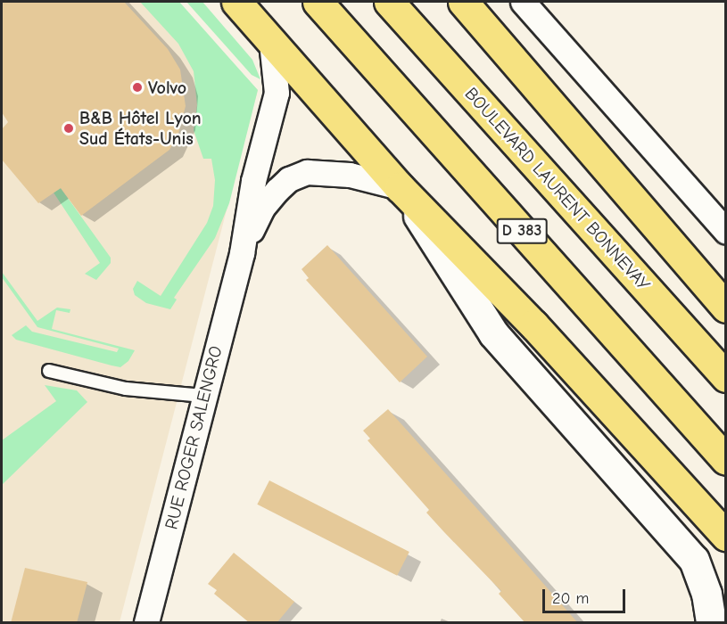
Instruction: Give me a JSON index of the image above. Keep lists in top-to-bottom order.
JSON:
{
  "streets": {
    "highway": ["BOULEVARD LAURENT BONNEVAY", "D 383"],
    "street": ["RUE ROGER SALENGRO"]
  },
  "places": ["Volvo", "B&B Hôtel Lyon Sud États-Unis"],
  "scale_bar": "20 m"
}
